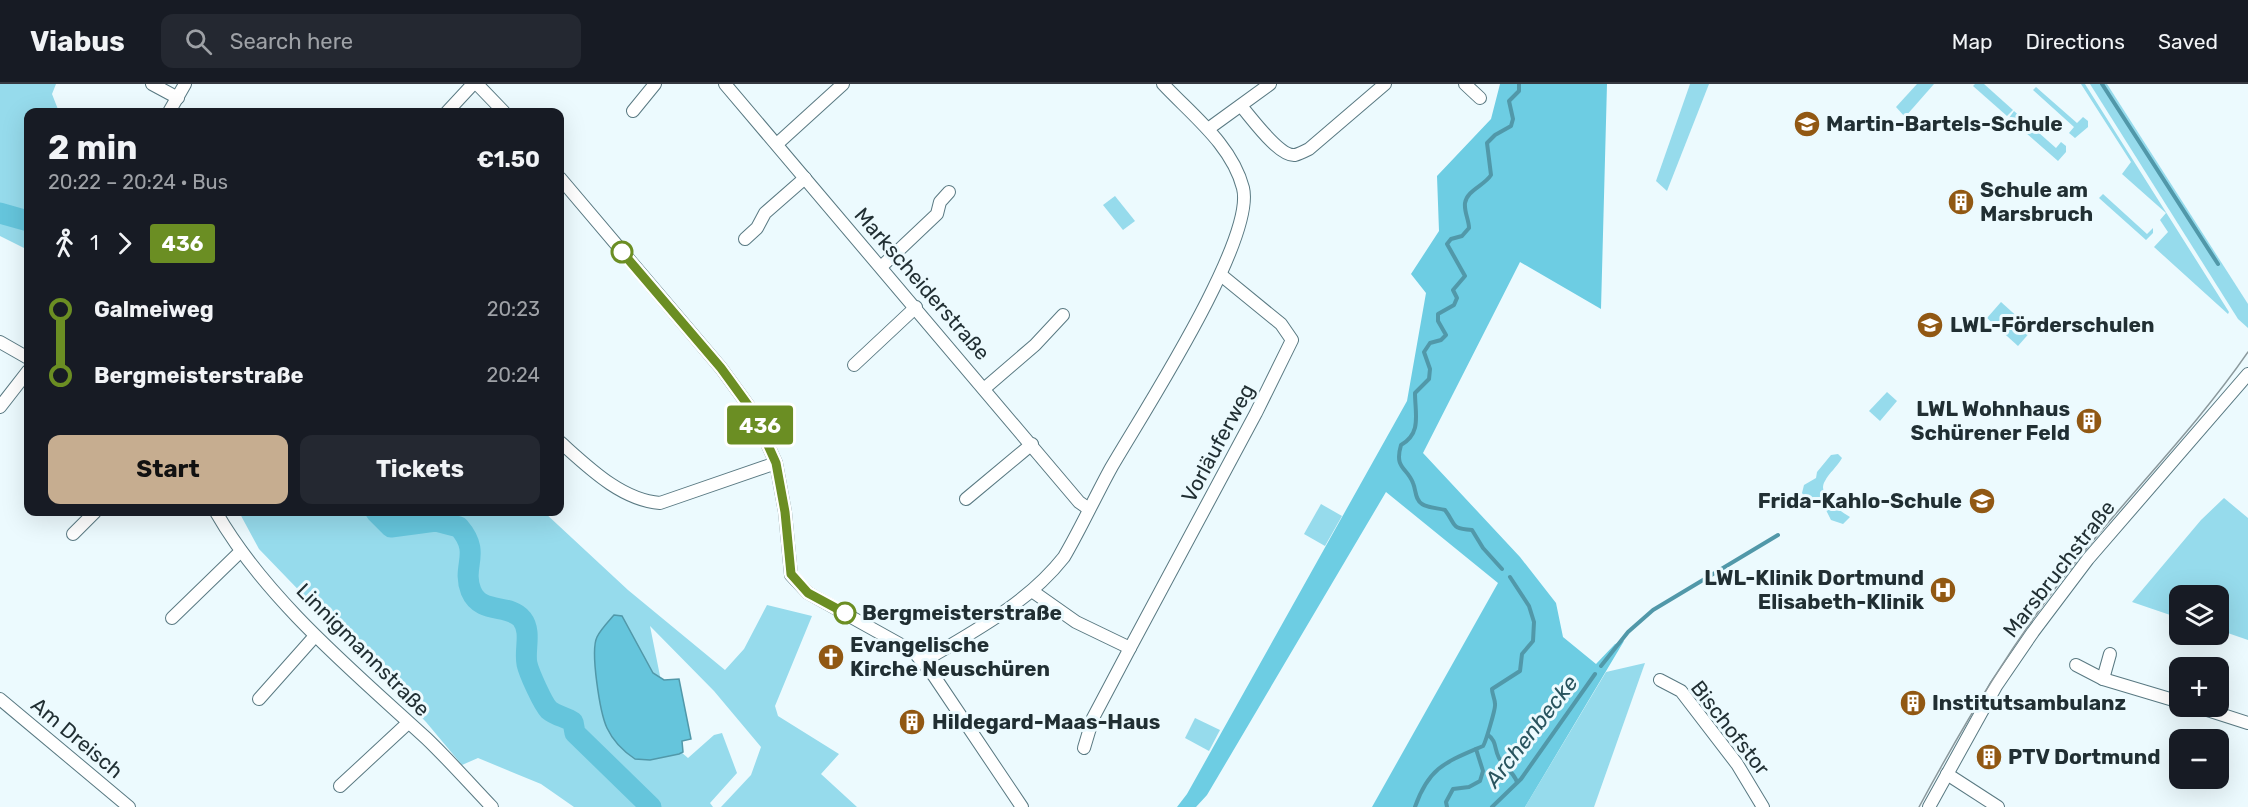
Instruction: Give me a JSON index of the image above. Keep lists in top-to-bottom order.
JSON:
{
  "streets": {
    "street": [
      "Markscheiderstraße",
      "Vorläuferweg",
      "Marsbruchstraße",
      "Linnigmannstraße",
      "Bischofstor",
      "Am Dreisch"
    ]
  },
  "water": ["Archenbecke"],
  "places": {
    "school or university": ["Martin-Bartels-Schule", "LWL-Förderschulen", "Frida-Kahlo-Schule"],
    "building": [
      "Schule am Marsbruch",
      "LWL Wohnhaus Schürener Feld",
      "Institutsambulanz",
      "Hildegard-Maas-Haus",
      "PTV Dortmund"
    ],
    "hospital": ["LWL-Klinik Dortmund Elisabeth-Klinik"],
    "other": ["Bergmeisterstraße"],
    "church": ["Evangelische Kirche Neuschüren"]
  },
  "lines": ["bus line 436"],
  "page": {
    "header": "Viabus",
    "search": "Search here",
    "nav": ["Map", "Directions", "Saved"],
    "on_map": "436",
    "heading": ["2 min", "20:22 – 20:24 · Bus", "€1.50"],
    "legs": ["1", "436"],
    "list": [
      {
        "name": "Galmeiweg",
        "value": "20:23"
      },
      {
        "name": "Bergmeisterstraße",
        "value": "20:24"
      }
    ],
    "buttons": ["Start", "Tickets"],
    "map_buttons": ["+", "−"]
  }
}
